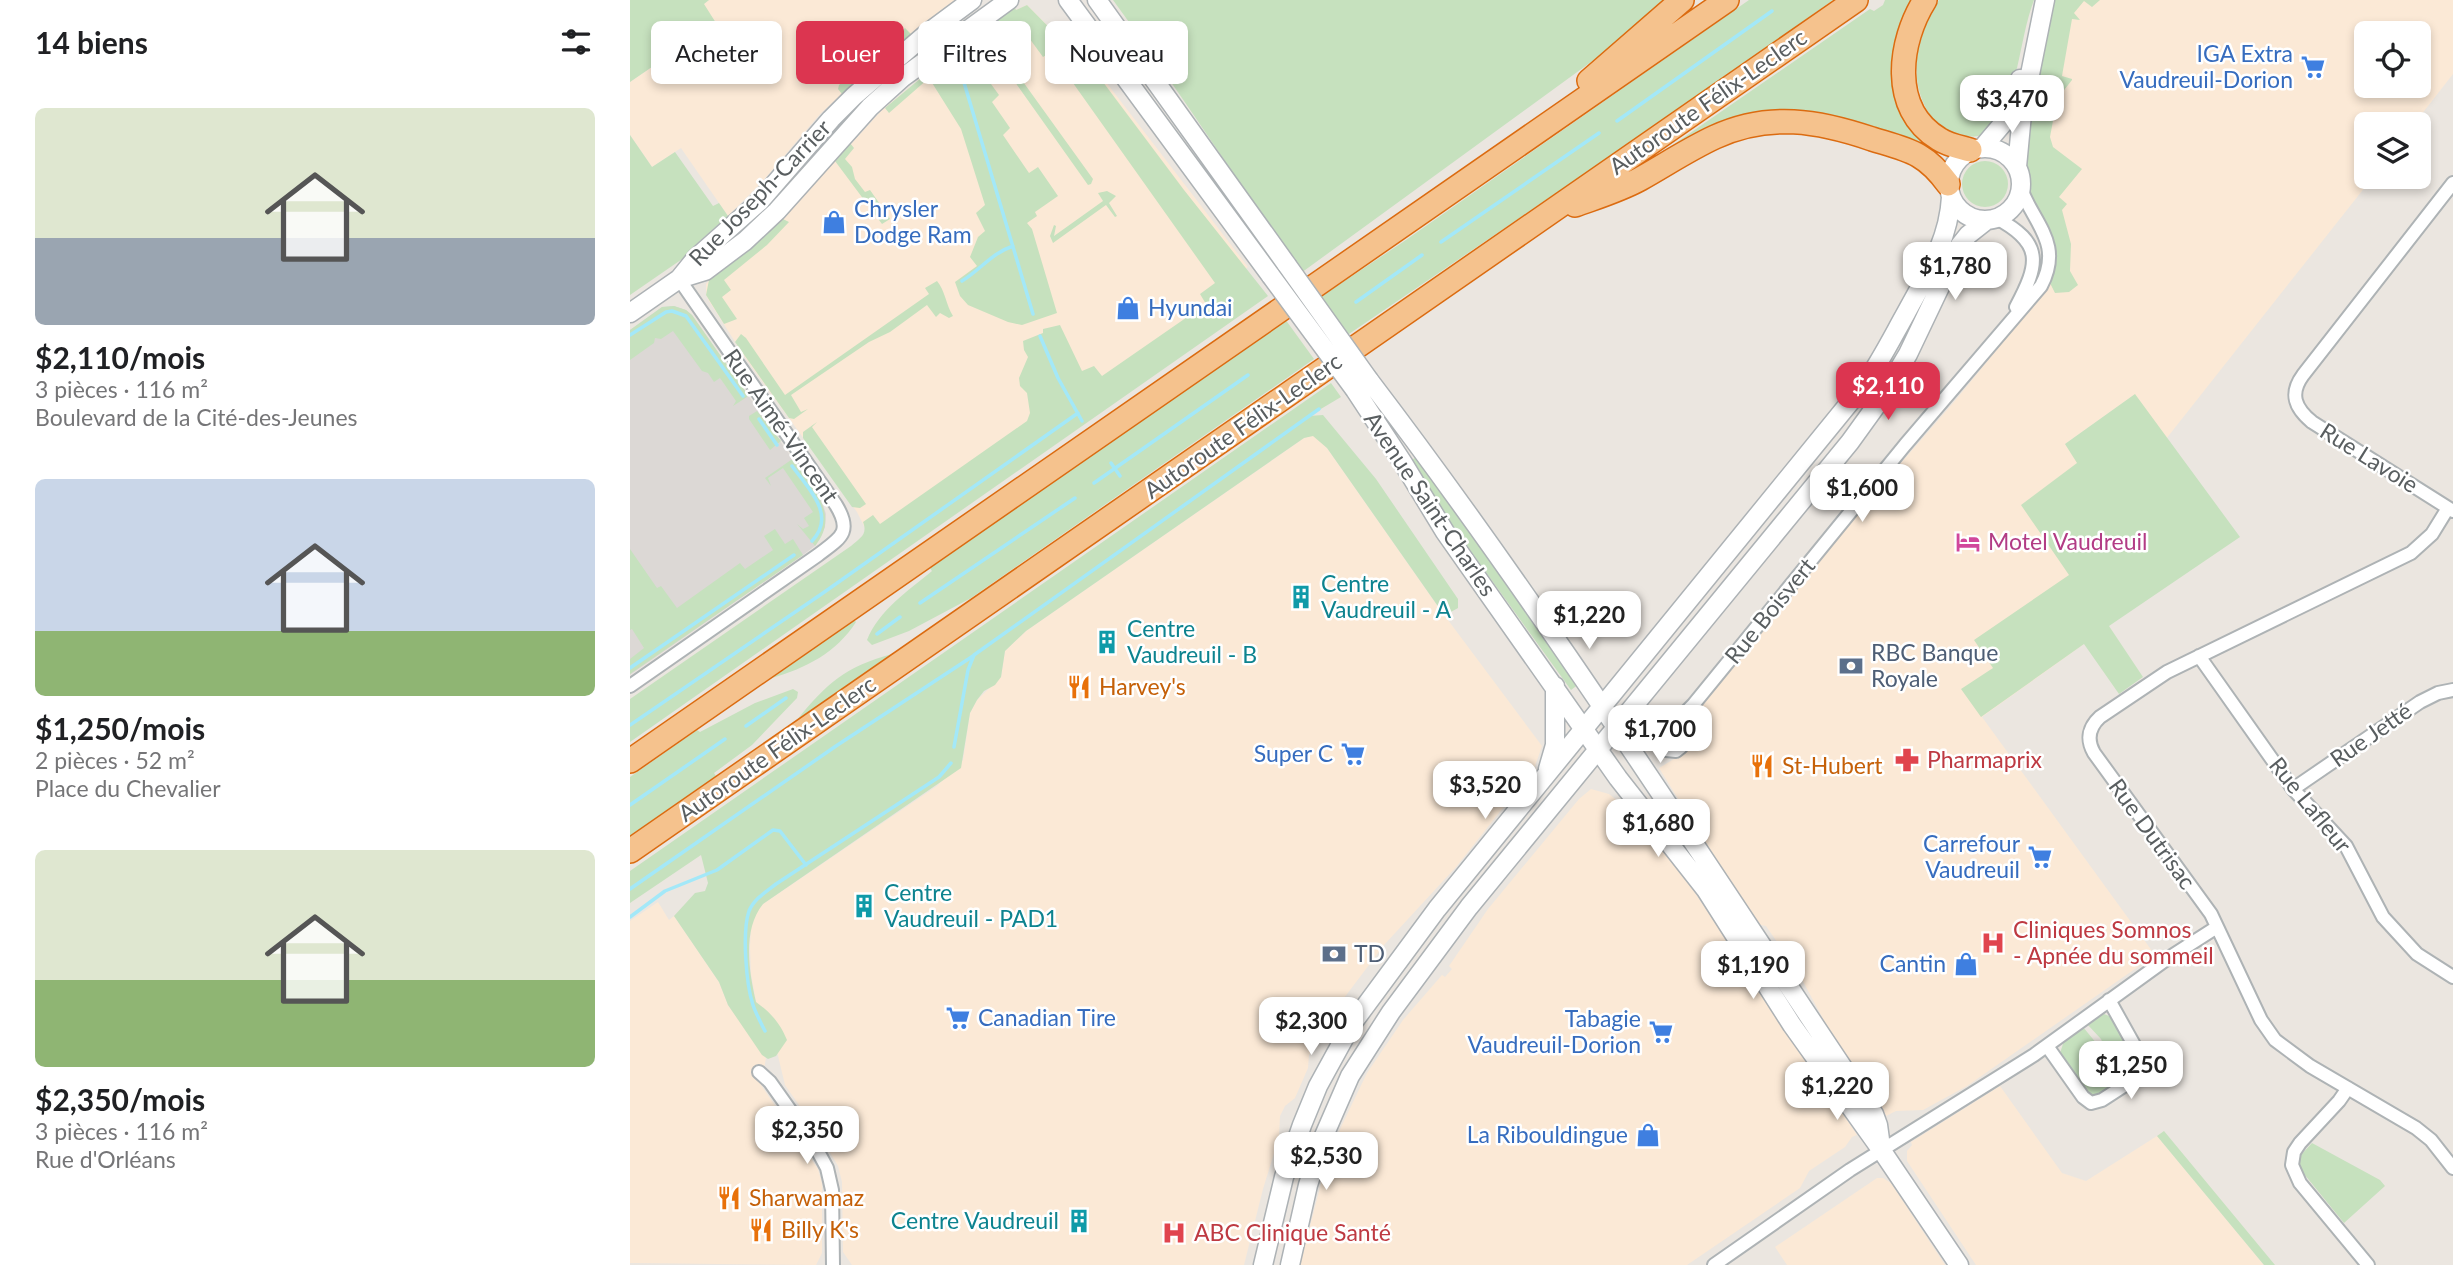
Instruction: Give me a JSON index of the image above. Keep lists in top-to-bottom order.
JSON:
{
  "streets": {
    "highway": ["Autoroute Félix-Leclerc"],
    "main road": ["Rue Joseph-Carrier", "Avenue Saint-Charles"],
    "street": [
      "Rue Aimé-Vincent",
      "Rue Lavoie",
      "Rue Boisvert",
      "Rue Jetté",
      "Rue Lafleur",
      "Rue Dutrisac"
    ]
  },
  "crossings": [
    ["Rue Joseph-Carrier", "Rue Aimé-Vincent"],
    ["Rue Lavoie", "Rue Dutrisac"],
    ["Rue Jetté", "Rue Lafleur"],
    ["Rue Lafleur", "Rue Dutrisac"]
  ],
  "places": {
    "supermarket": [
      "IGA Extra Vaudreuil-Dorion",
      "Super C",
      "Carrefour Vaudreuil",
      "Canadian Tire",
      "Tabagie Vaudreuil-Dorion"
    ],
    "shop": [
      "Chrysler Dodge Ram",
      "Hyundai",
      "Cantin",
      "La Ribouldingue"
    ],
    "hotel": ["Motel Vaudreuil"],
    "building": [
      "Centre Vaudreuil - A",
      "Centre Vaudreuil - B",
      "Centre Vaudreuil - PAD1",
      "Centre Vaudreuil"
    ],
    "bank": ["RBC Banque Royale", "TD"],
    "restaurant": [
      "Harvey's",
      "St-Hubert",
      "Sharwamaz",
      "Billy K's"
    ],
    "pharmacy": ["Pharmaprix"],
    "hospital": ["Cliniques Somnos - Apnée du sommeil", "ABC Clinique Santé"]
  },
  "page": {
    "heading": "14 biens",
    "chip": [
      "Acheter",
      "Louer",
      "Filtres",
      "Nouveau"
    ],
    "price": [
      "$3,470",
      "$1,780",
      "$2,110",
      "$1,600",
      "$1,220",
      "$1,700",
      "$3,520",
      "$1,680",
      "$1,190",
      "$2,300",
      "$1,250",
      "$1,220",
      "$2,350",
      "$2,530"
    ],
    "list": [
      {
        "name": "$2,110/mois",
        "note": "3 pièces · 116 m² · Boulevard de la Cité-des-Jeunes"
      },
      {
        "name": "$1,250/mois",
        "note": "2 pièces · 52 m² · Place du Chevalier"
      },
      {
        "name": "$2,350/mois",
        "note": "3 pièces · 116 m² · Rue d'Orléans"
      }
    ]
  }
}
